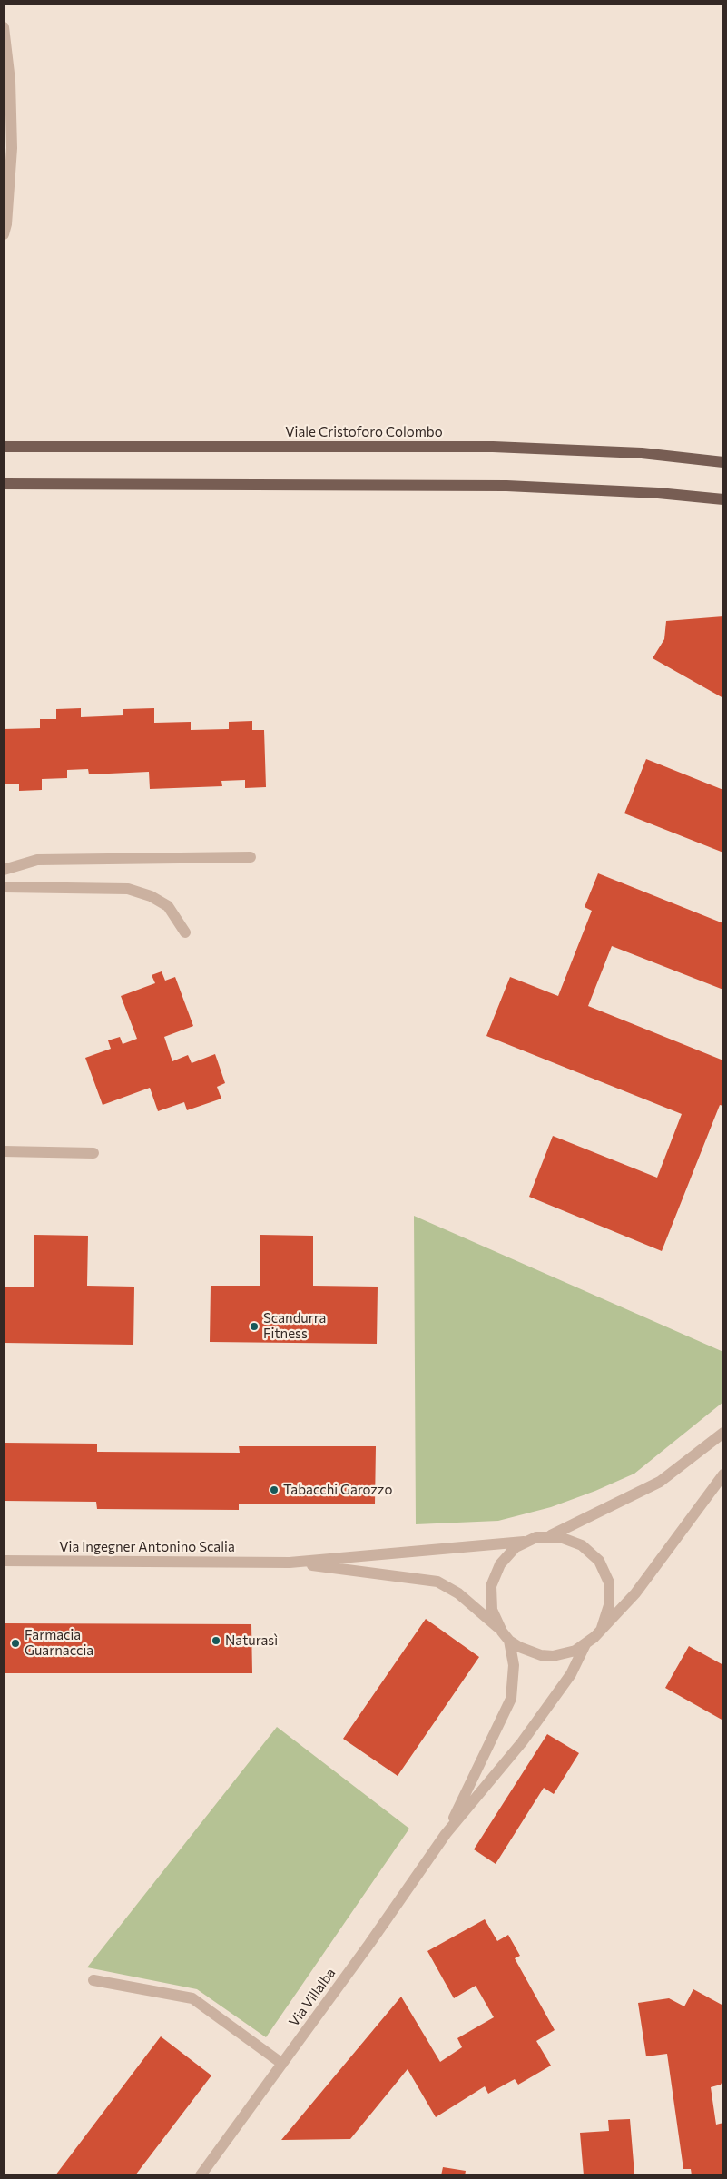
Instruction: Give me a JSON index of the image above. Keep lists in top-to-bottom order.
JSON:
{
  "streets": {
    "main road": ["Viale Cristoforo Colombo"],
    "street": ["Via Ingegner Antonino Scalia", "Via Villalba"]
  },
  "places": [
    "Scandurra Fitness",
    "Tabacchi Garozzo",
    "Naturasì",
    "Farmacia Guarnaccia"
  ]
}
